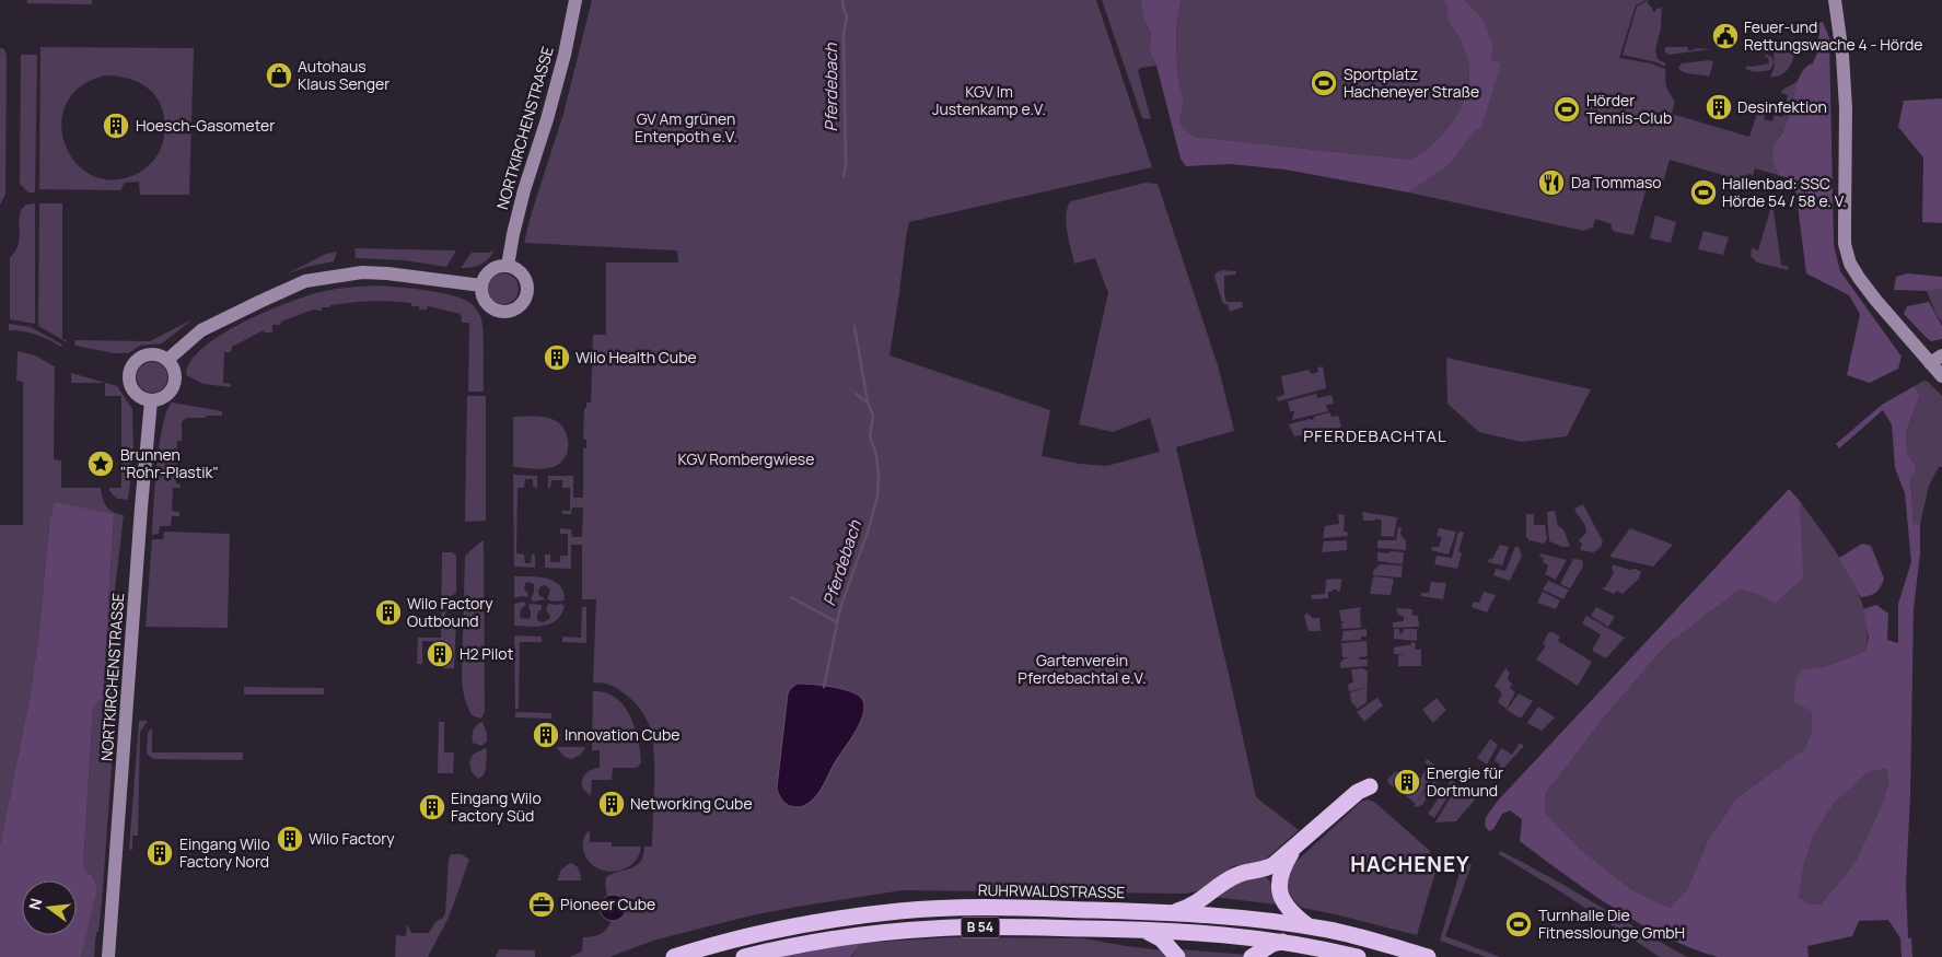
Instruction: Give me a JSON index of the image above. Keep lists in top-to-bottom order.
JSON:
{
  "streets": {
    "highway": ["RUHRWALDSTRASSE", "B 54"],
    "main road": ["NORTKIRCHENSTRASSE"]
  },
  "districts": ["PFERDEBACHTAL", "HACHENEY"],
  "water": ["Pferdebach"],
  "parks": [
    "KGV Im Justenkamp e.V.",
    "GV Am grünen Entenpoth e.V.",
    "KGV Rombergwiese",
    "Gartenverein Pferdebachtal e.V."
  ],
  "places": {
    "public building": ["Feuer-und Rettungswache 4 - Hörde"],
    "shop": ["Autohaus Klaus Senger"],
    "sports": [
      "Sportplatz Hacheneyer Straße",
      "Hörder Tennis-Club",
      "Hallenbad: SSC Hörde 54 / 58 e. V.",
      "Turnhalle Die Fitnesslounge GmbH"
    ],
    "building": [
      "Desinfektion",
      "Hoesch-Gasometer",
      "Wilo Health Cube",
      "Wilo Factory Outbound",
      "H2 Pilot",
      "Innovation Cube",
      "Energie für Dortmund",
      "Networking Cube",
      "Eingang Wilo Factory Süd",
      "Wilo Factory",
      "Eingang Wilo Factory Nord"
    ],
    "restaurant": ["Da Tommaso"],
    "place": ["Brunnen \"Rohr-Plastik\""],
    "office": ["Pioneer Cube"]
  },
  "north": "left"
}
